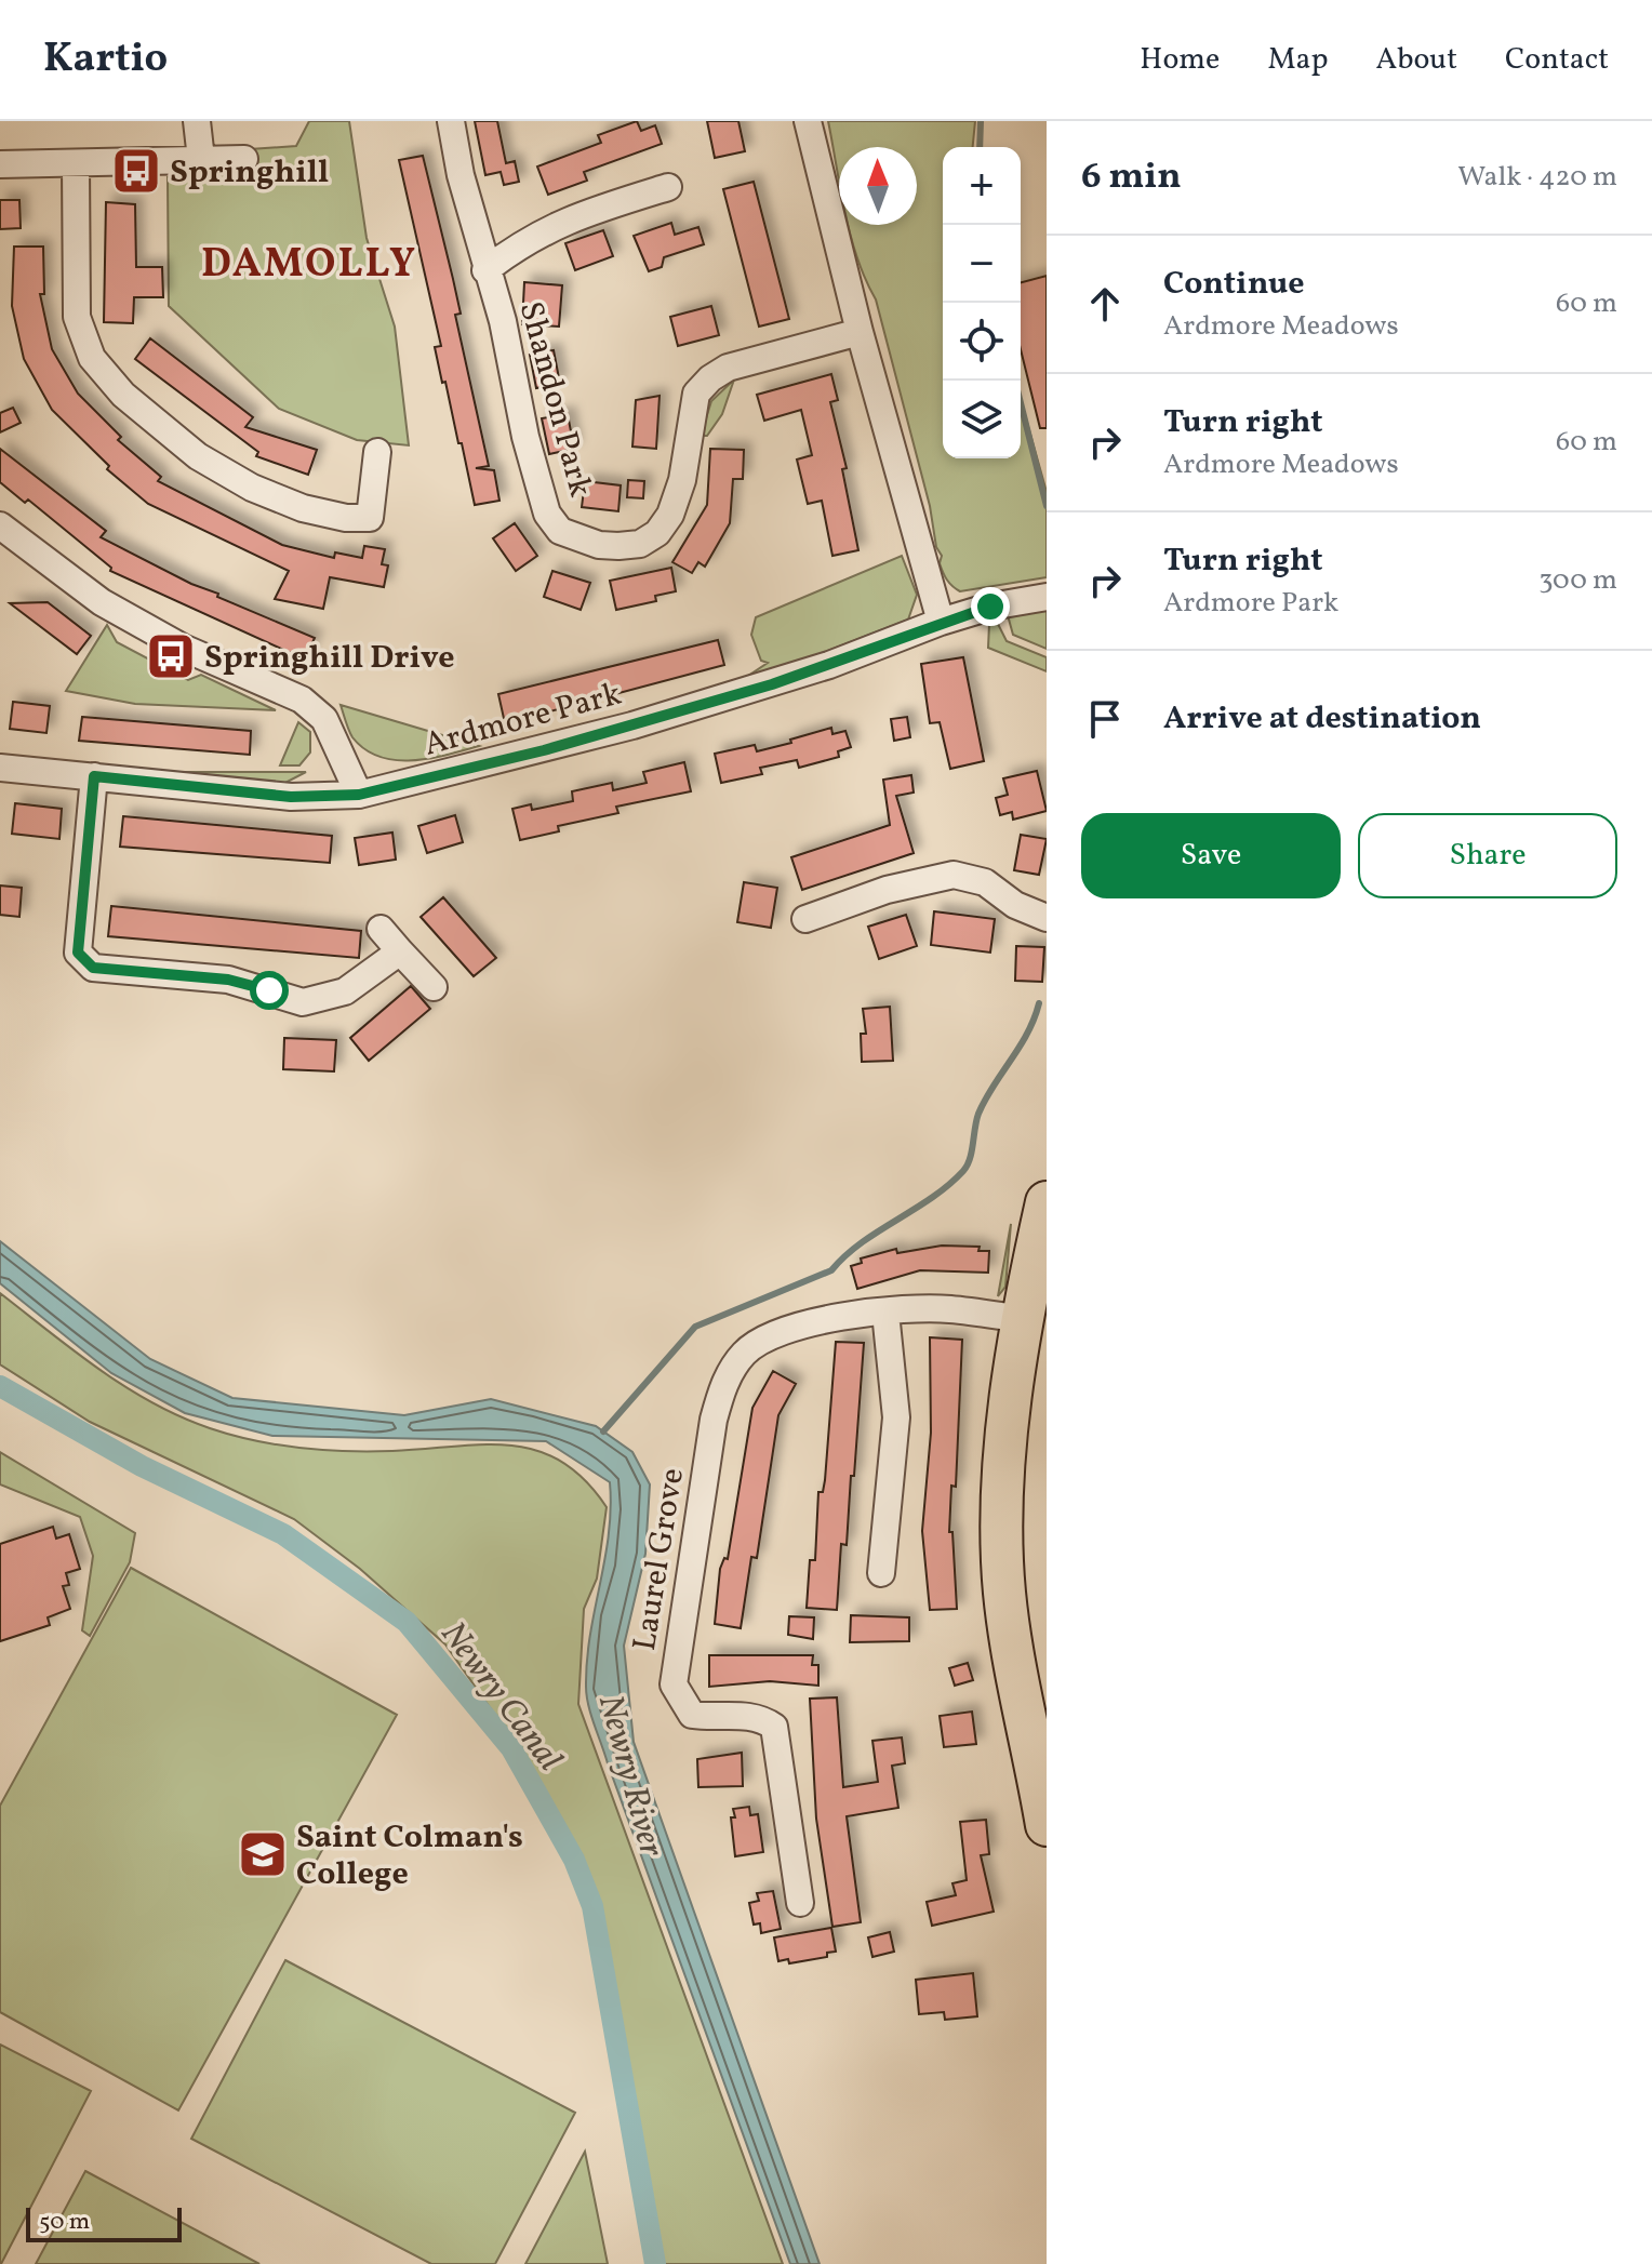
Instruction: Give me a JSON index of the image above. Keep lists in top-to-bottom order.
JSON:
{
  "streets": {
    "street": ["Shandon Park", "Ardmore Park", "Laurel Grove"]
  },
  "districts": ["DAMOLLY"],
  "water": ["Newry Canal", "Newry River"],
  "places": {
    "bus stop": ["Springhill", "Springhill Drive"],
    "school or university": ["Saint Colman's College"]
  },
  "scale_bar": "50 m",
  "north": "top",
  "page": {
    "header": "Kartio",
    "nav": [
      "Home",
      "Map",
      "About",
      "Contact"
    ],
    "heading": ["6 min", "Walk · 420 m"],
    "map_buttons": ["+", "−"],
    "list": [
      ["Continue", "Ardmore Meadows", "60 m"],
      ["Turn right", "Ardmore Meadows", "60 m"],
      ["Turn right", "Ardmore Park", "300 m"],
      "Arrive at destination"
    ],
    "buttons": ["Save", "Share"],
    "scale": "50 m"
  }
}
